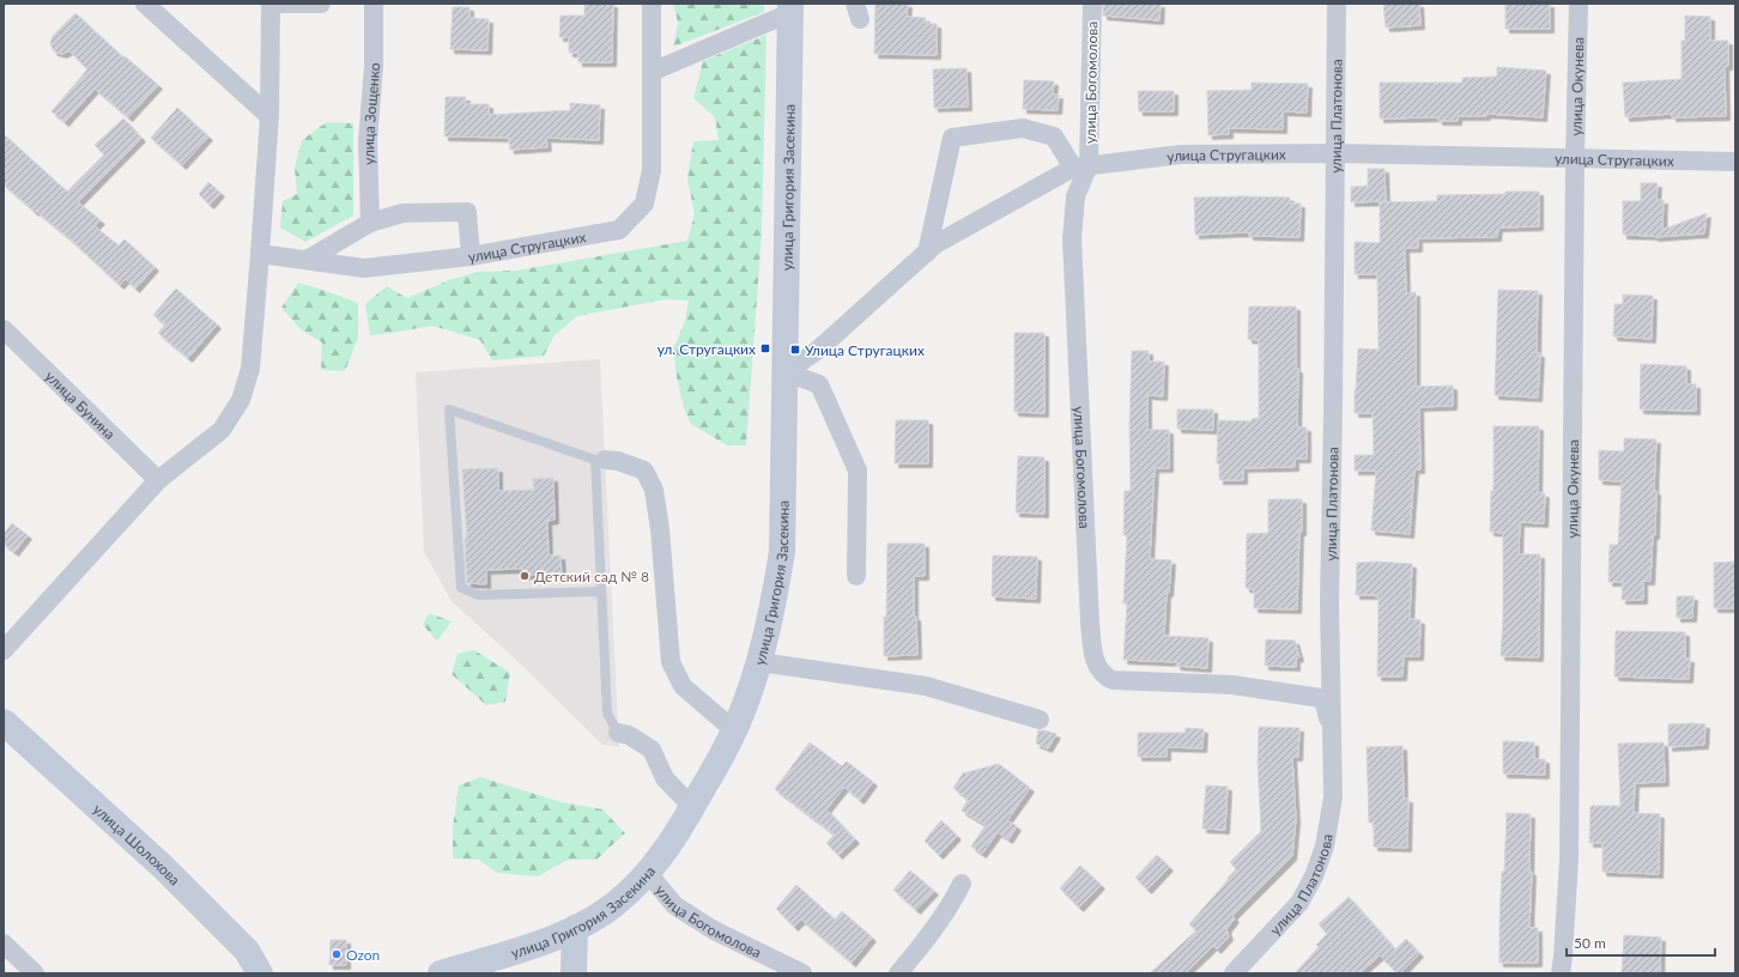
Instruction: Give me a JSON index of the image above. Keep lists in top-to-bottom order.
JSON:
{
  "streets": {
    "main road": ["улица Григория Засекина", "улица Шолохова"],
    "street": [
      "улица Богомолова",
      "улица Окунева",
      "улица Зощенко",
      "улица Платонова",
      "улица Стругацких",
      "улица Бунина"
    ]
  },
  "crossings": [
    ["улица Богомолова", "улица Платонова"],
    ["улица Богомолова", "улица Стругацких"],
    ["улица Богомолова", "улица Григория Засекина"],
    ["улица Окунева", "улица Стругацких"],
    ["улица Платонова", "улица Стругацких"],
    ["улица Стругацких", "улица Григория Засекина"]
  ],
  "places": {
    "transit": ["ул. Стругацких", "Улица Стругацких"],
    "other": ["Детский сад № 8", "Ozon"]
  },
  "scale_bar": "50 m"
}
